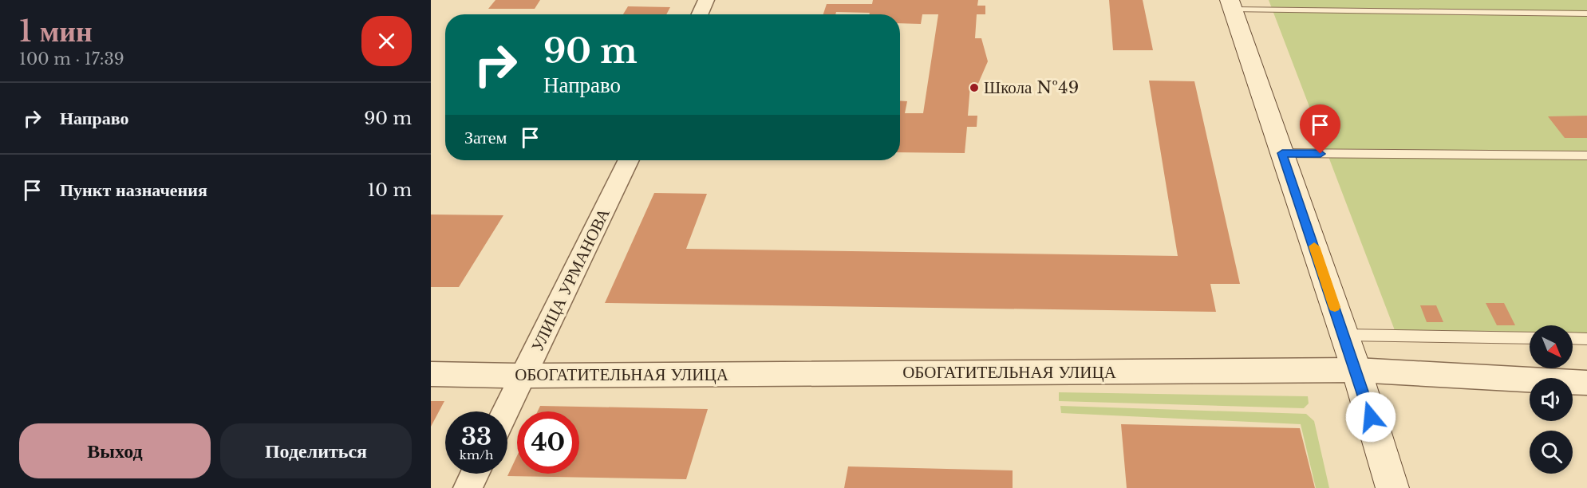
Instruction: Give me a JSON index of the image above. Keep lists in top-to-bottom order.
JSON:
{
  "streets": {
    "street": ["УЛИЦА УРМАНОВА", "ОБОГАТИТЕЛЬНАЯ УЛИЦА"]
  },
  "crossings": [
    ["УЛИЦА УРМАНОВА", "ОБОГАТИТЕЛЬНАЯ УЛИЦА"]
  ],
  "places": ["Школа №49"],
  "north": "bottom right",
  "page": {
    "heading": ["1 мин", "100 m · 17:39"],
    "turn": ["90 m", "Направо"],
    "list": [
      {
        "name": "Направо",
        "value": "90 m"
      },
      {
        "name": "Пункт назначения",
        "value": "10 m"
      }
    ],
    "then": "Затем",
    "speed": "33 km/h",
    "limit": "40",
    "buttons": ["Выход", "Поделиться"]
  }
}
